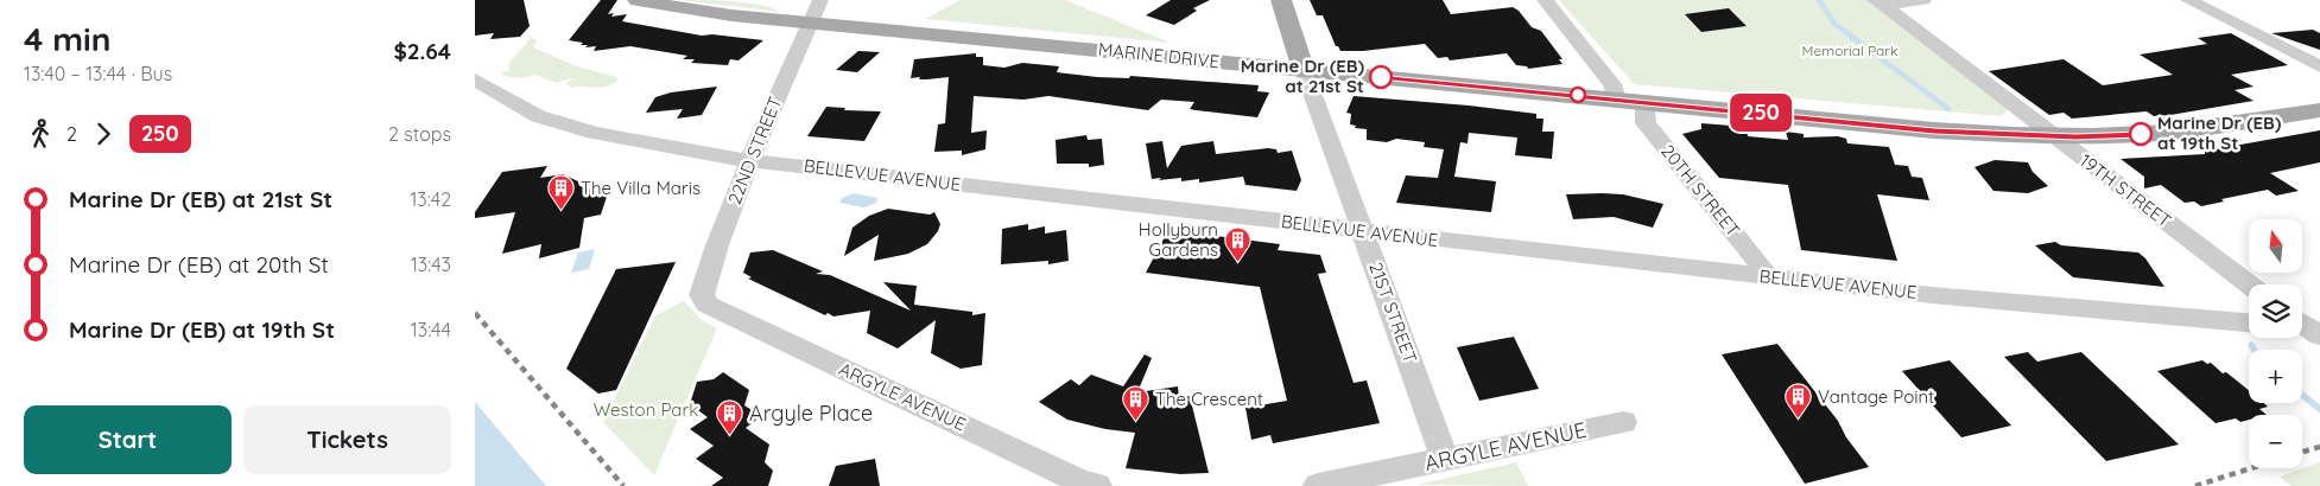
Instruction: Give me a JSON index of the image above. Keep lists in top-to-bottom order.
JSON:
{
  "streets": {
    "main road": ["MARINE DRIVE", "21ST STREET"],
    "street": [
      "22ND STREET",
      "BELLEVUE AVENUE",
      "20TH STREET",
      "19TH STREET",
      "ARGYLE AVENUE"
    ]
  },
  "crossings": [
    ["MARINE DRIVE", "22ND STREET"],
    ["MARINE DRIVE", "20TH STREET"],
    ["MARINE DRIVE", "19TH STREET"],
    ["MARINE DRIVE", "21ST STREET"],
    ["22ND STREET", "BELLEVUE AVENUE"],
    ["22ND STREET", "ARGYLE AVENUE"],
    ["BELLEVUE AVENUE", "20TH STREET"],
    ["BELLEVUE AVENUE", "21ST STREET"],
    ["21ST STREET", "ARGYLE AVENUE"]
  ],
  "parks": ["Memorial Park", "Weston Park"],
  "places": {
    "other": ["Marine Dr (EB) at 21st St", "Marine Dr (EB) at 19th St"],
    "building": [
      "The Villa Maris",
      "Hollyburn Gardens",
      "Vantage Point",
      "The Crescent",
      "Argyle Place"
    ]
  },
  "lines": ["bus line 250"],
  "north": "top",
  "page": {
    "heading": ["4 min", "13:40 – 13:44 · Bus", "$2.64"],
    "on_map": "250",
    "legs": ["2", "250", "2 stops"],
    "list": [
      {
        "name": "Marine Dr (EB) at 21st St",
        "value": "13:42"
      },
      {
        "name": "Marine Dr (EB) at 20th St",
        "value": "13:43"
      },
      {
        "name": "Marine Dr (EB) at 19th St",
        "value": "13:44"
      }
    ],
    "map_buttons": ["+", "−"],
    "buttons": ["Start", "Tickets"]
  }
}
